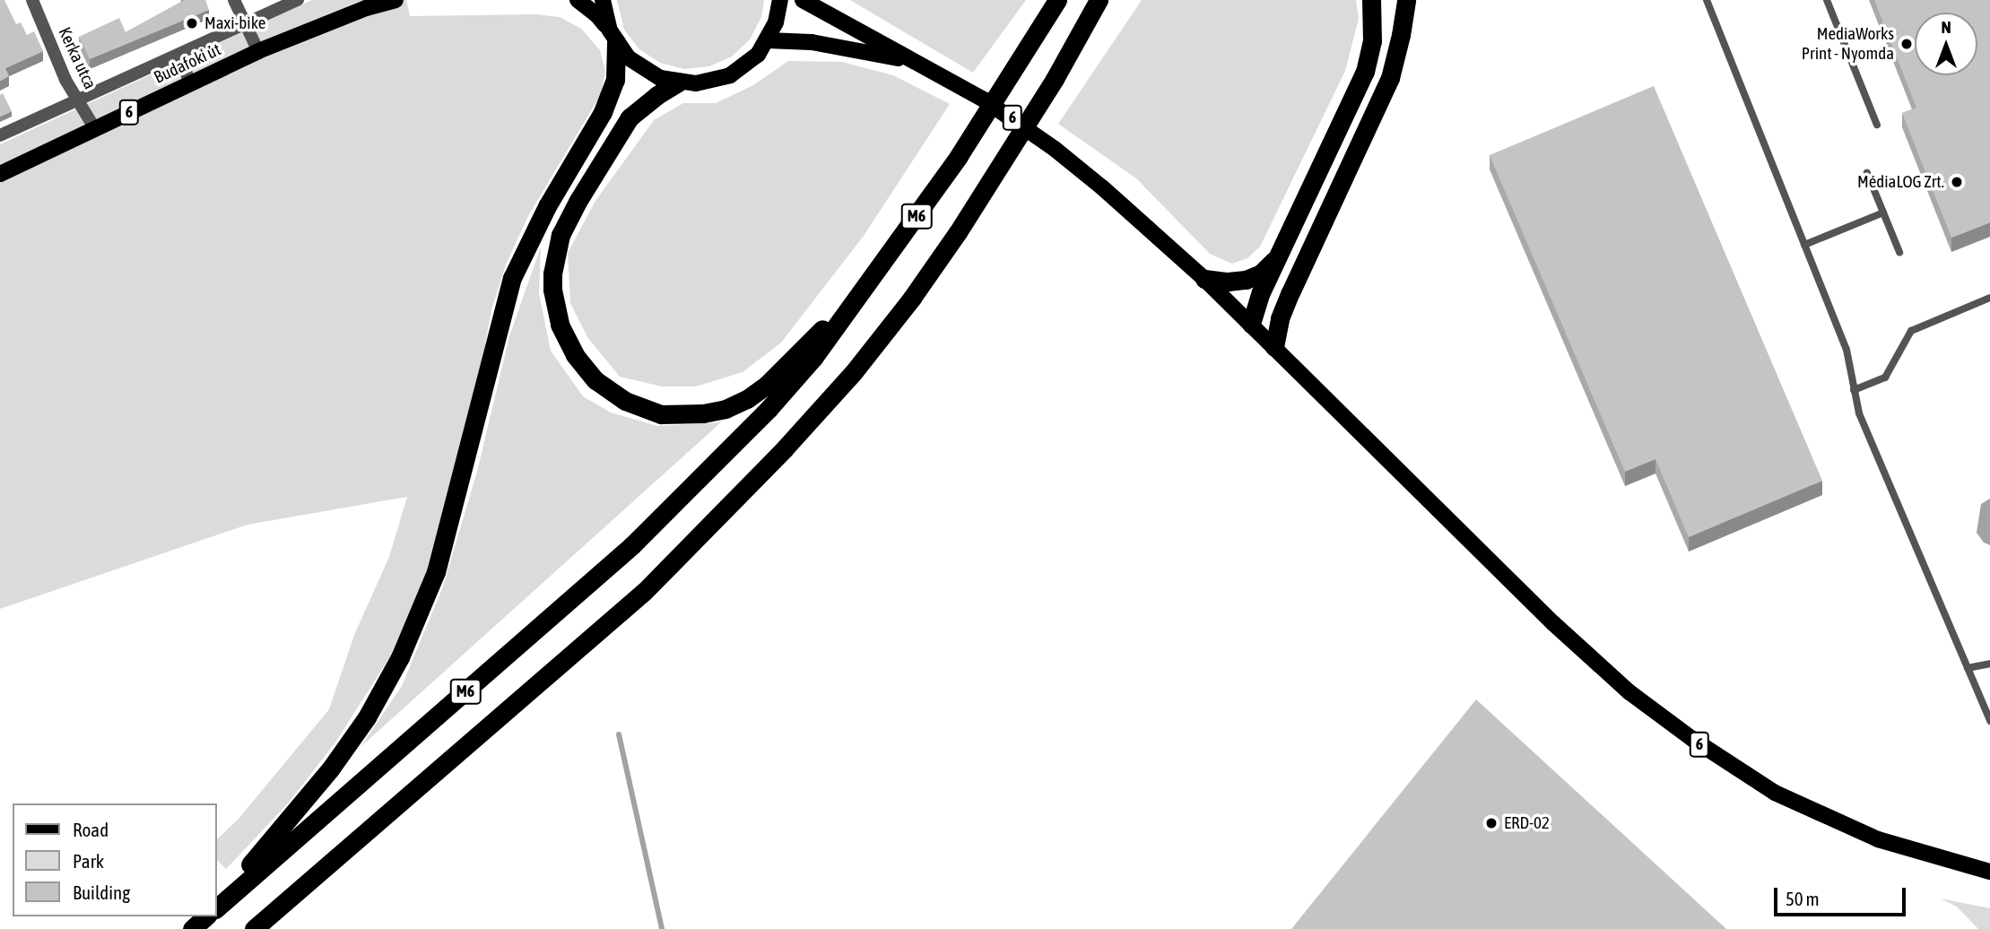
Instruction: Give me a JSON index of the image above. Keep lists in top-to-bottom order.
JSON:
{
  "streets": {
    "highway": ["M6"],
    "main road": ["Budafoki út", "6"],
    "street": ["Kerka utca"]
  },
  "crossings": [
    ["Kerka utca", "Budafoki út"]
  ],
  "places": [
    "Maxi-bike",
    "MediaWorks Print - Nyomda",
    "MédiaLOG Zrt.",
    "ERD-02"
  ],
  "legend": ["Road", "Park", "Building"],
  "scale_bar": "50 m",
  "north": "top"
}
